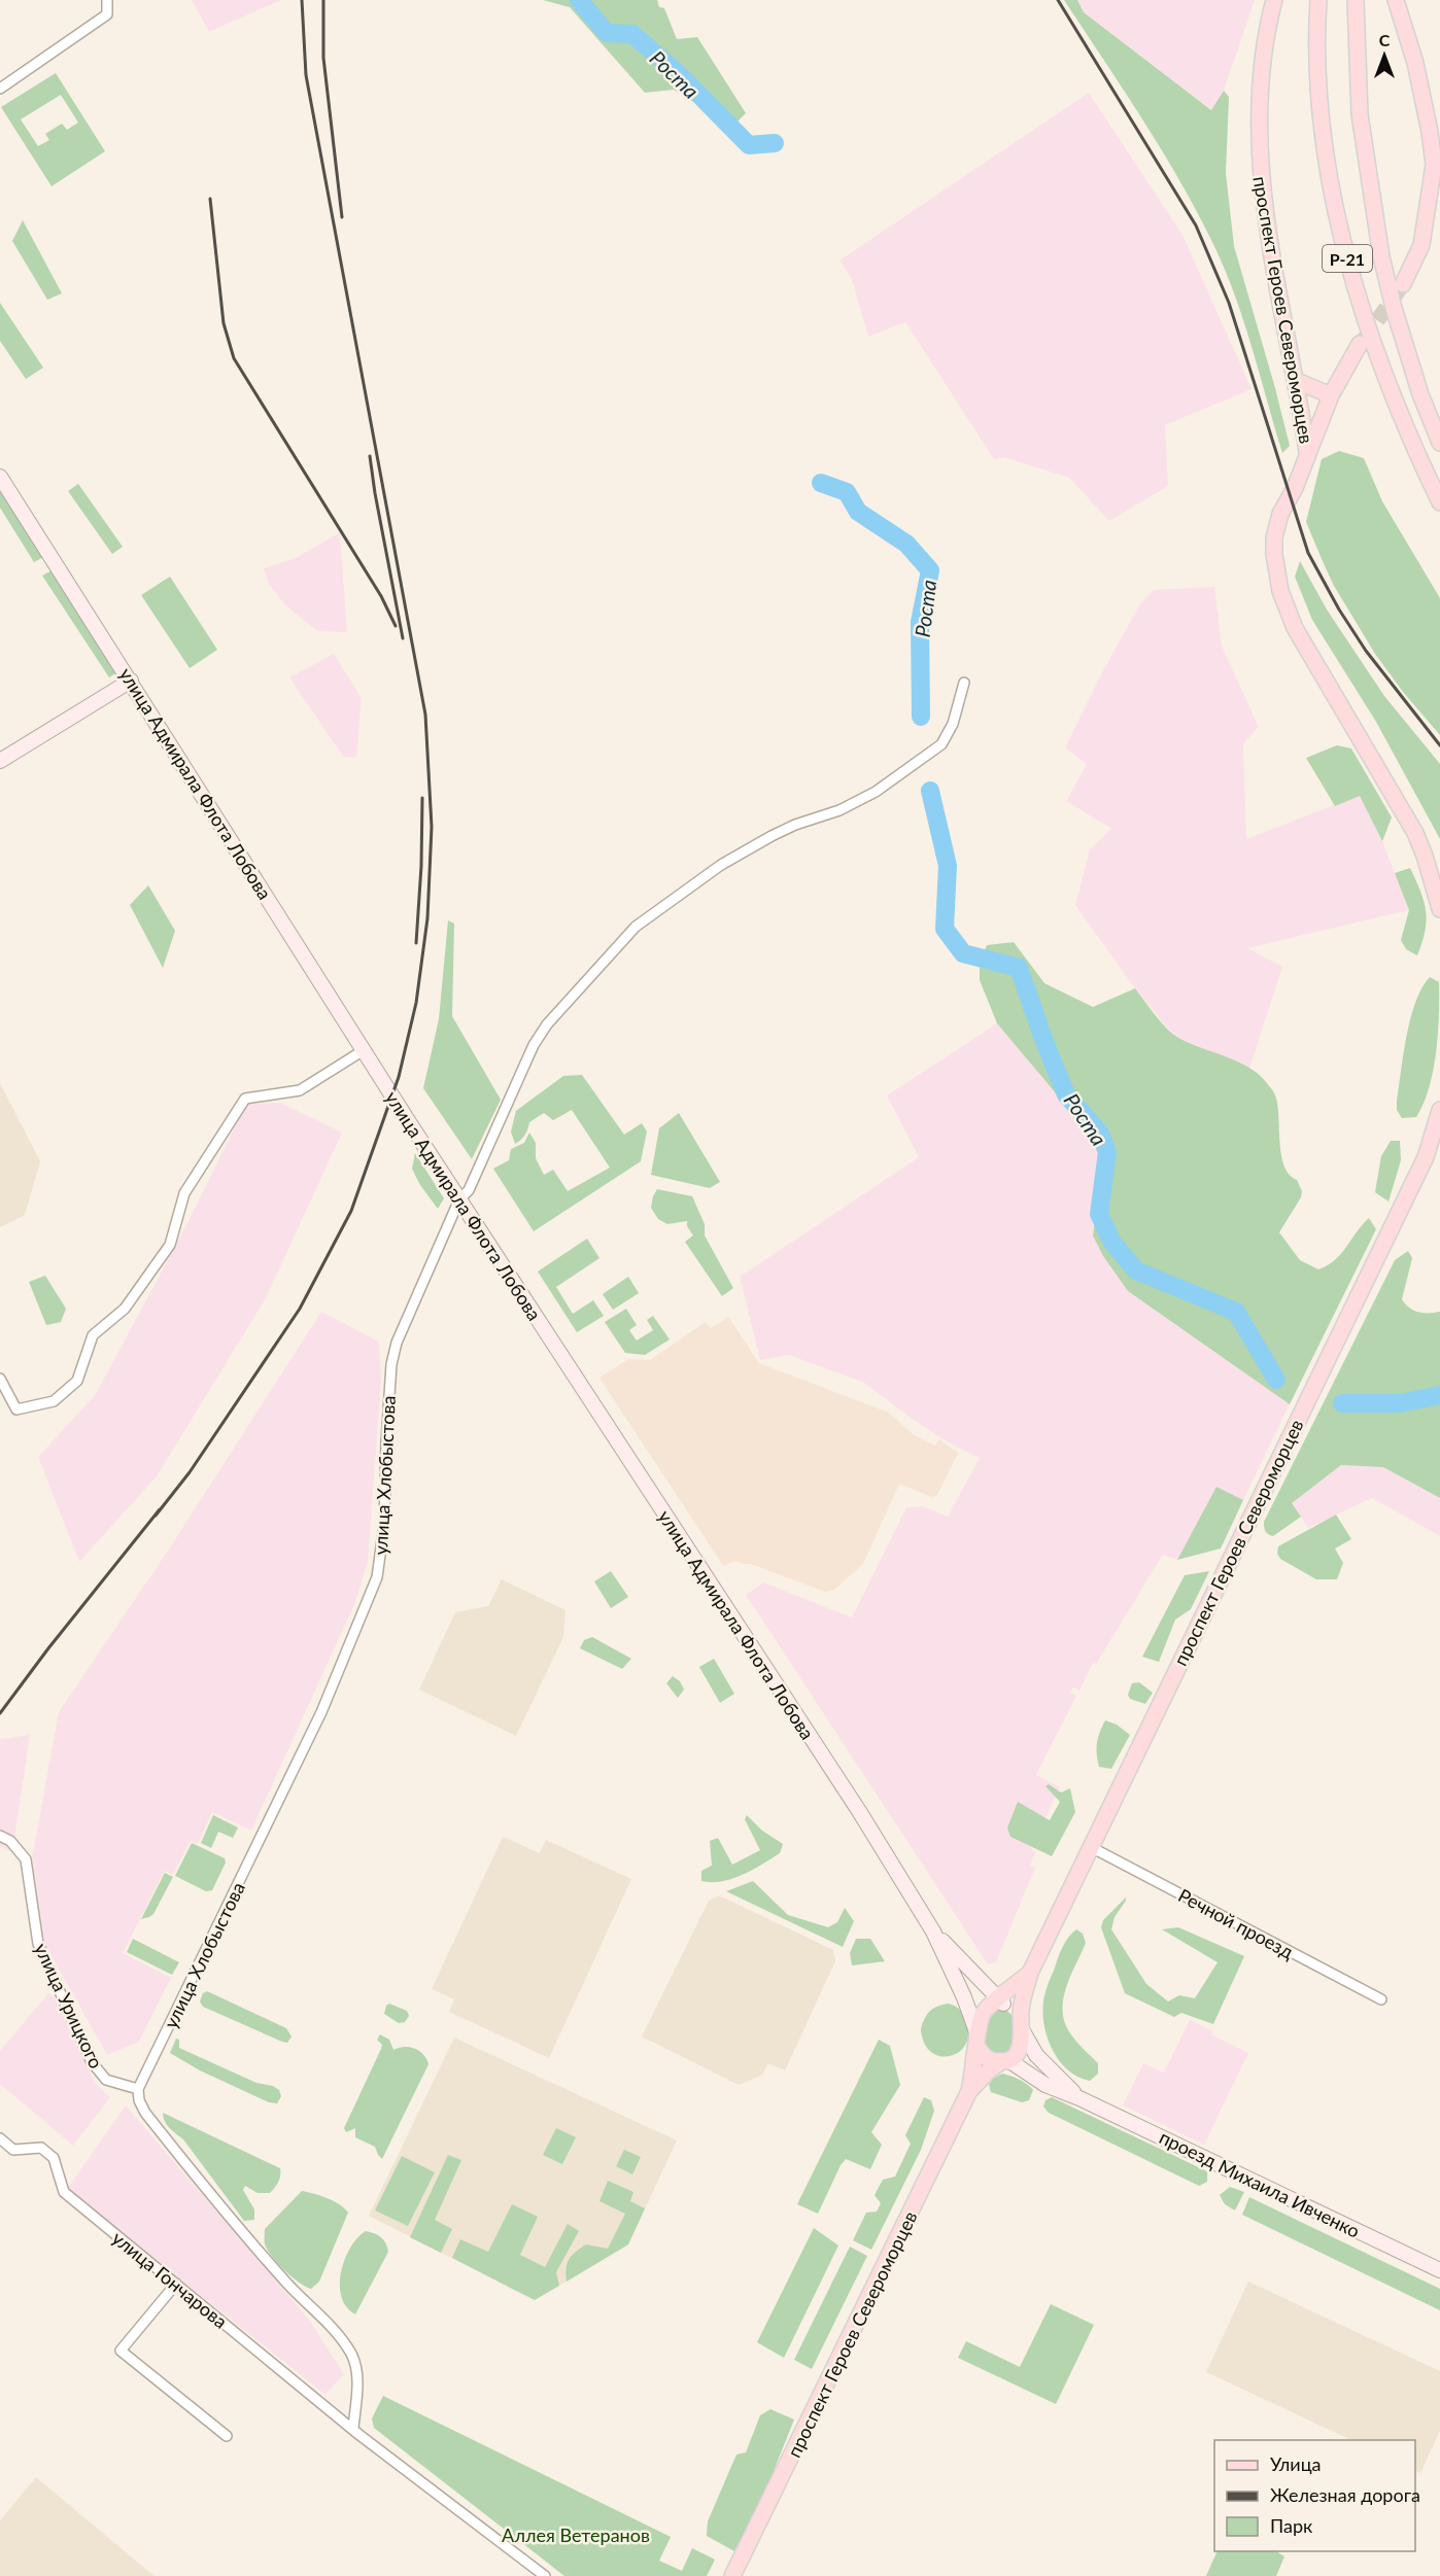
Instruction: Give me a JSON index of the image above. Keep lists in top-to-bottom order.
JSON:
{
  "streets": {
    "main road": ["Р-21", "проспект Героев Североморцев"],
    "street": [
      "улица Адмирала Флота Лобова",
      "улица Хлобыстова",
      "Речной проезд",
      "улица Урицкого",
      "проезд Михаила Ивченко",
      "улица Гончарова"
    ]
  },
  "crossings": [
    ["проспект Героев Североморцев", "улица Адмирала Флота Лобова"],
    ["проспект Героев Североморцев", "Речной проезд"],
    ["улица Адмирала Флота Лобова", "улица Хлобыстова"],
    ["улица Хлобыстова", "улица Урицкого"]
  ],
  "water": ["Роста"],
  "parks": ["Аллея Ветеранов"],
  "legend": ["Улица", "Железная дорога", "Парк"],
  "north": "top"
}
